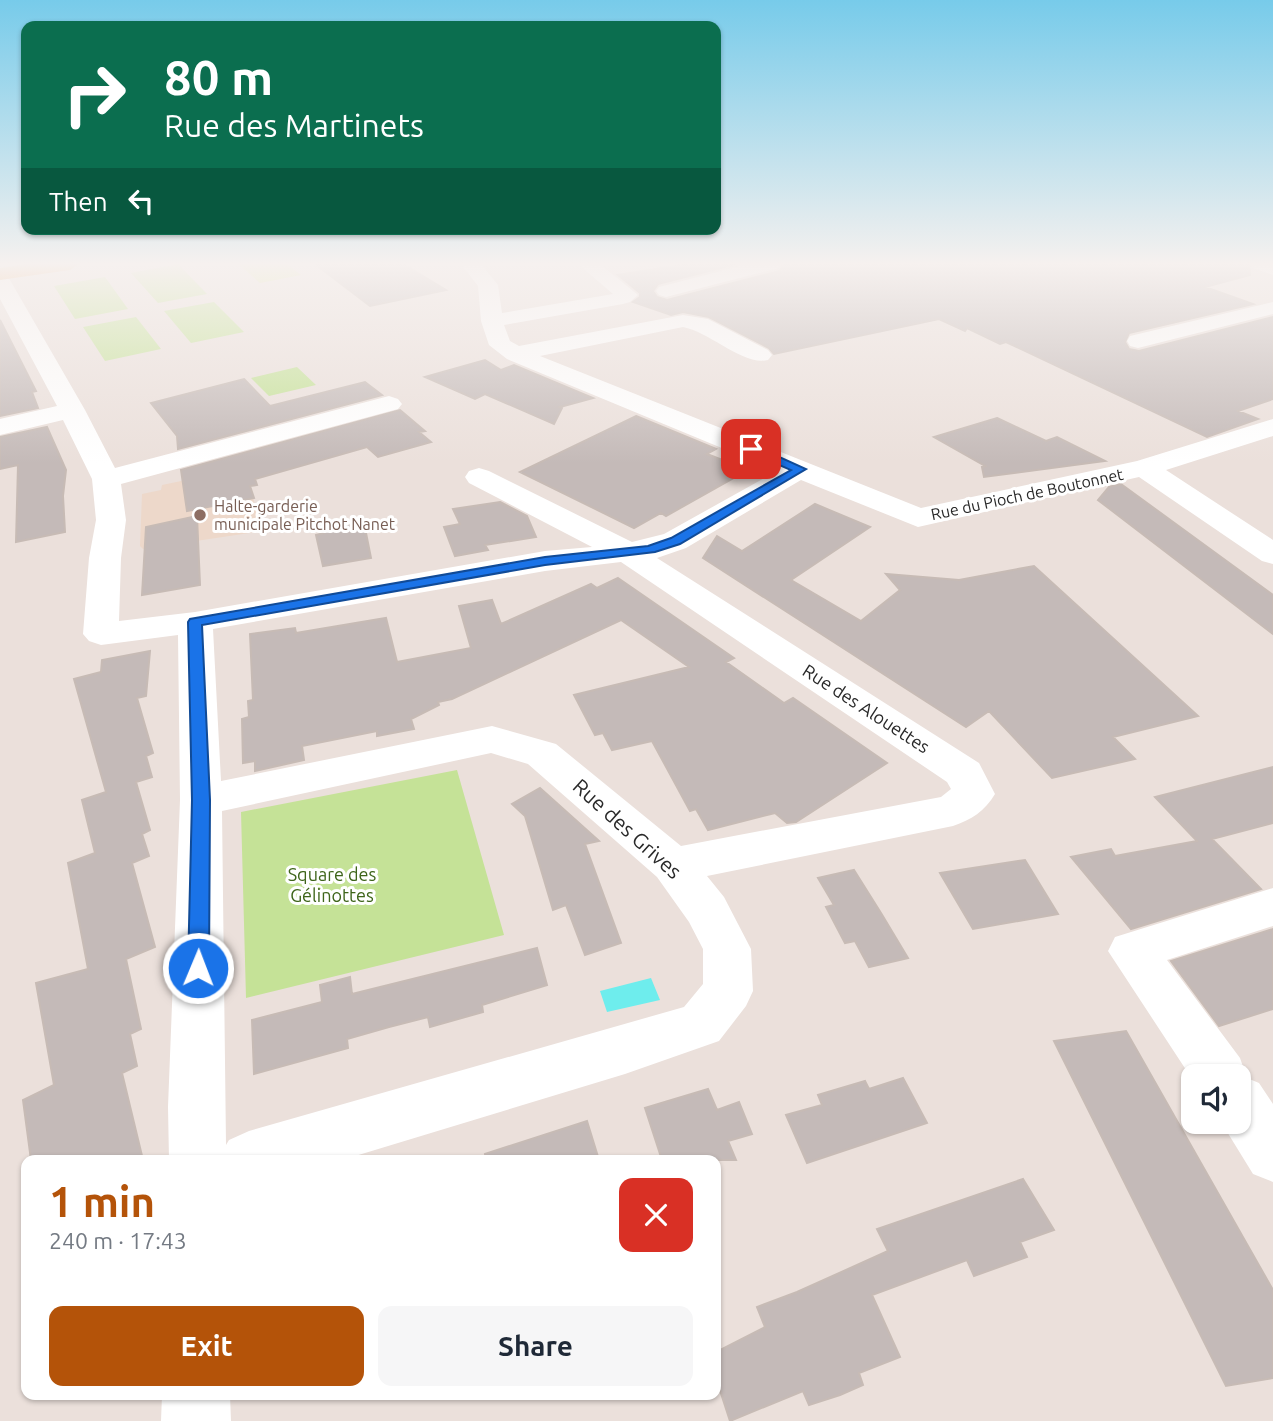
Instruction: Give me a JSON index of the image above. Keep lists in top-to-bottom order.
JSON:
{
  "streets": {
    "street": ["Rue du Pioch de Boutonnet", "Rue des Alouettes", "Rue des Grives"]
  },
  "crossings": [
    ["Rue des Alouettes", "Rue des Grives"]
  ],
  "parks": ["Square des Gélinottes"],
  "places": ["Halte-garderie municipale Pitchot Nanet"],
  "page": {
    "turn": ["80 m", "Rue des Martinets"],
    "then": "Then",
    "heading": ["1 min", "240 m · 17:43"],
    "buttons": ["Exit", "Share"]
  }
}
